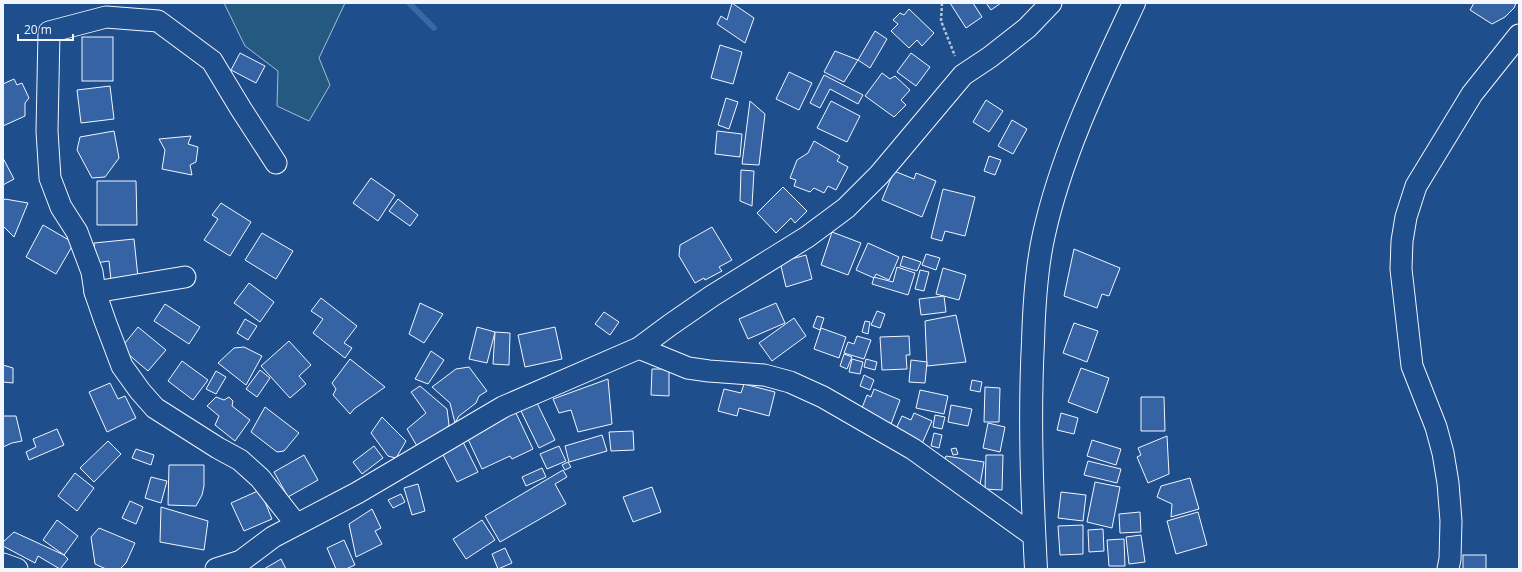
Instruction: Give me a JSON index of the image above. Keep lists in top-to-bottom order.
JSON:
{
  "scale_bar": "20 m"
}
